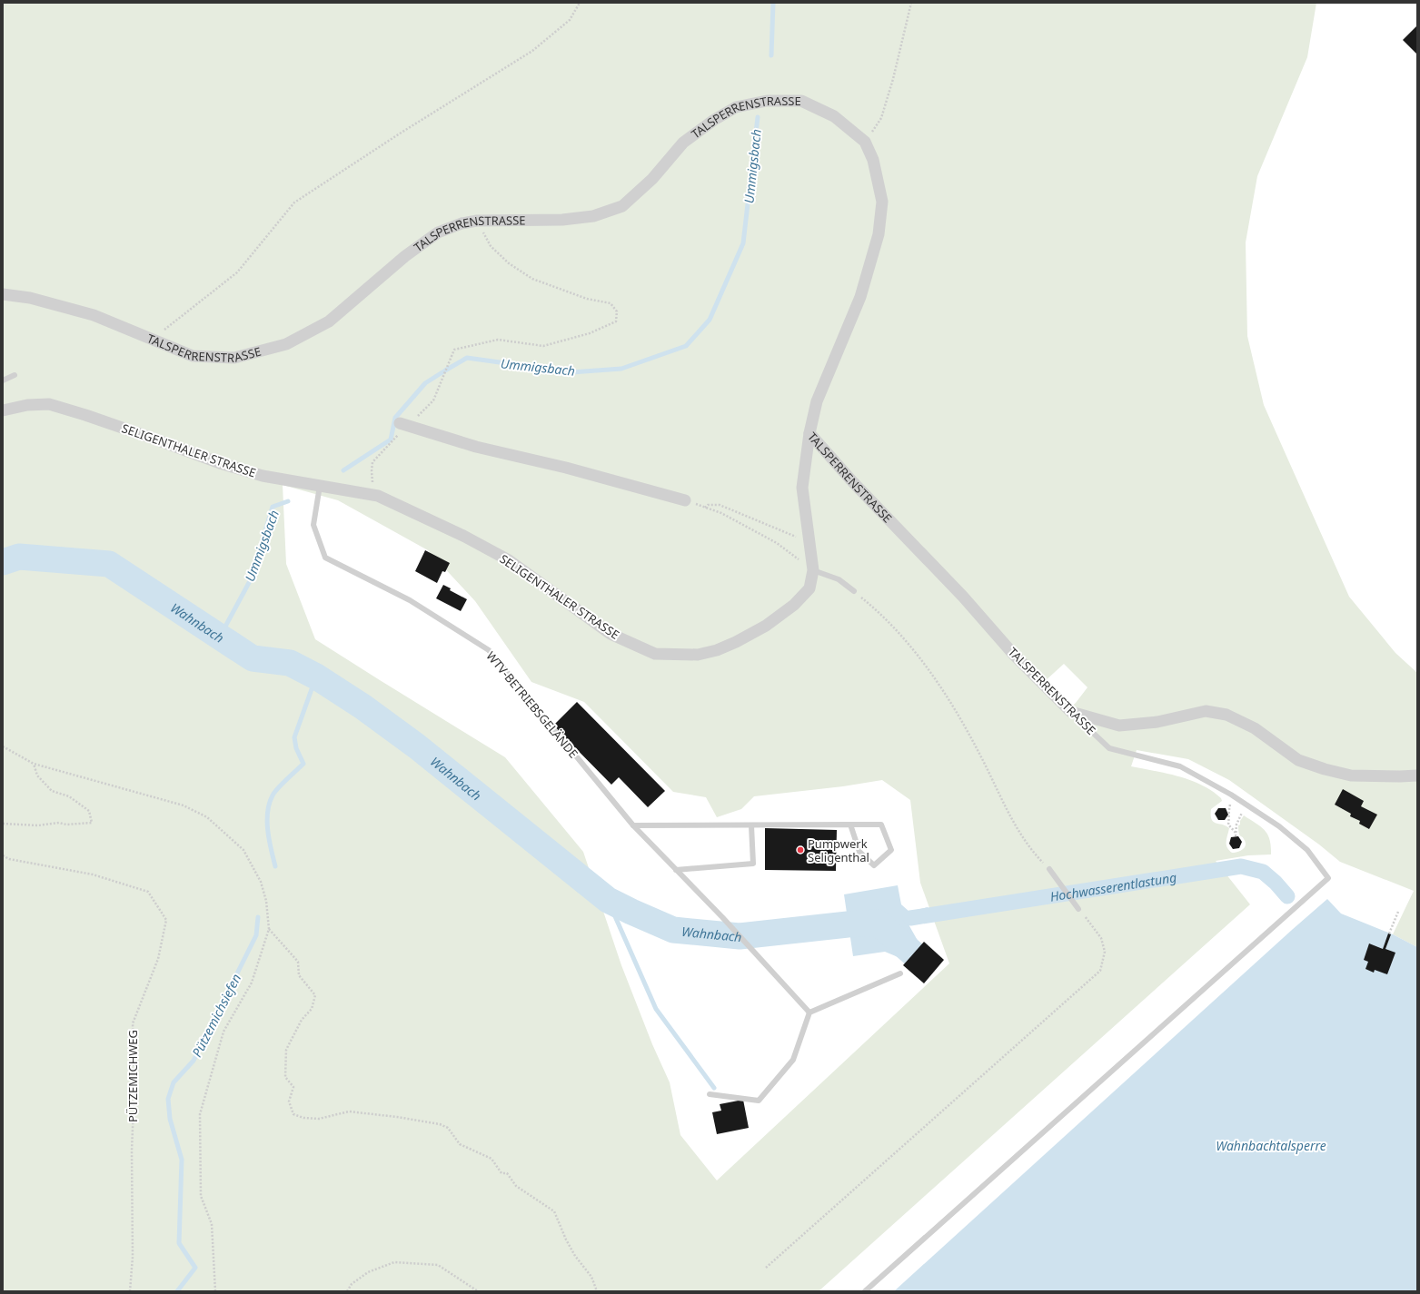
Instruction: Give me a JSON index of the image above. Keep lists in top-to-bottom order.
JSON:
{
  "streets": {
    "street": ["TALSPERRENSTRASSE", "SELIGENTHALER STRASSE"],
    "lane": ["WTV-BETRIEBSGELÄNDE"],
    "path": ["PÜTZEMICHWEG"]
  },
  "crossings": [
    ["TALSPERRENSTRASSE", "SELIGENTHALER STRASSE"],
    ["SELIGENTHALER STRASSE", "WTV-BETRIEBSGELÄNDE"]
  ],
  "water": [
    "Ummigsbach",
    "Wahnbach",
    "Hochwasserentlastung",
    "Pützemichsiefen",
    "Wahnbachtalsperre"
  ],
  "places": ["Pumpwerk Seligenthal"]
}
